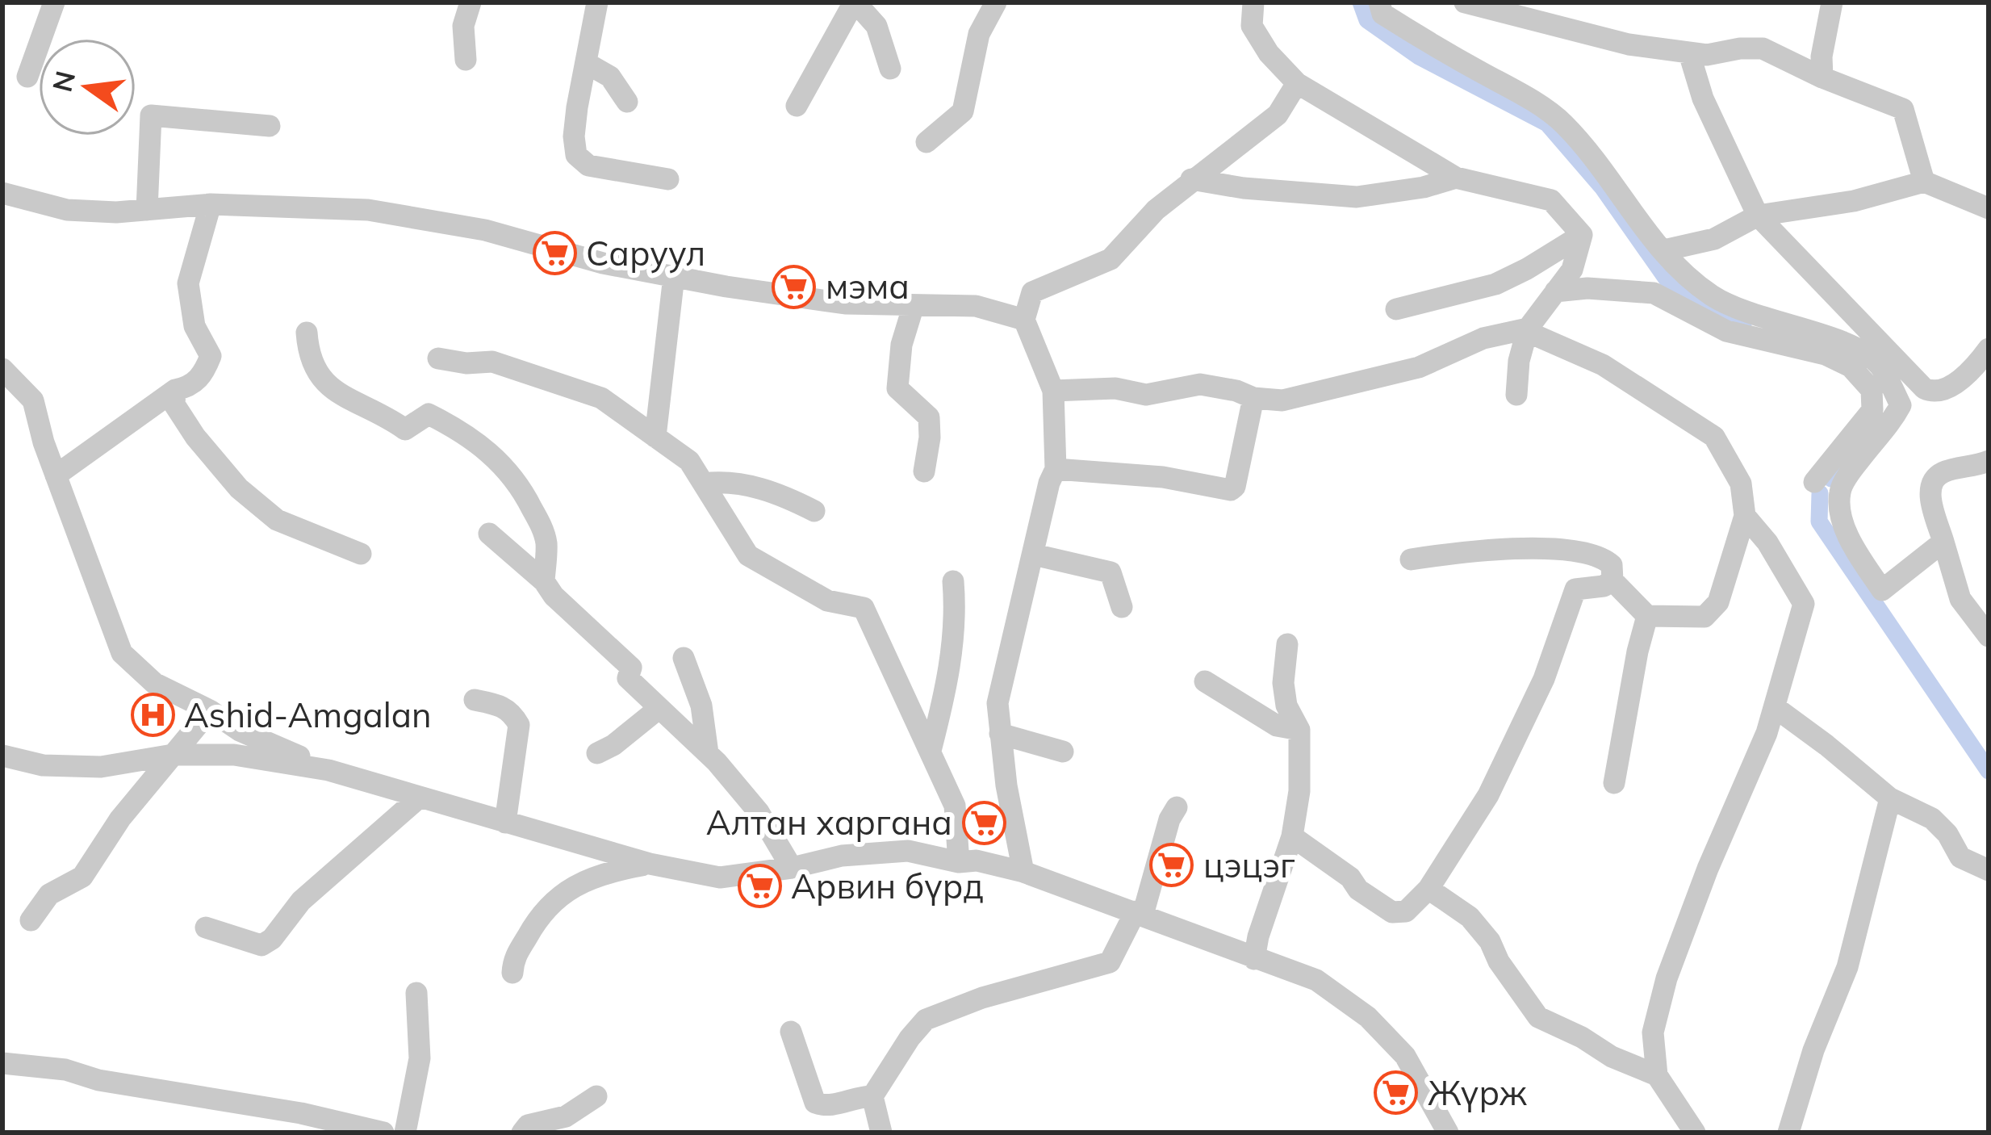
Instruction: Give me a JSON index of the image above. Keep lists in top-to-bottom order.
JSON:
{
  "places": {
    "supermarket": [
      "Саруул",
      "мэма",
      "Алтан харгана",
      "цэцэг",
      "Арвин бүрд",
      "Жүрж"
    ],
    "hospital": ["Ashid-Amgalan"]
  },
  "north": "left"
}
